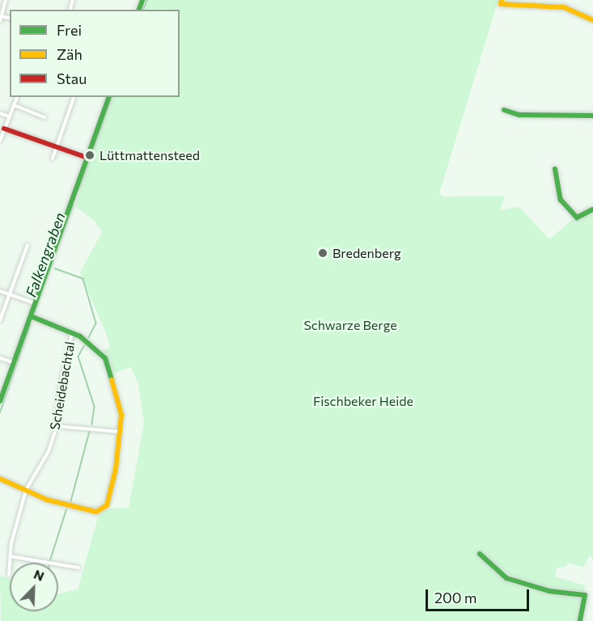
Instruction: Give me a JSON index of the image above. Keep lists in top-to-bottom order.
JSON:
{
  "streets": {
    "street": ["Scheidebachtal"]
  },
  "water": ["Falkengraben"],
  "parks": ["Schwarze Berge", "Fischbeker Heide"],
  "places": ["Lüttmattensteed", "Bredenberg"],
  "legend": ["Frei", "Zäh", "Stau"],
  "scale_bar": "200 m",
  "north": "top right"
}
